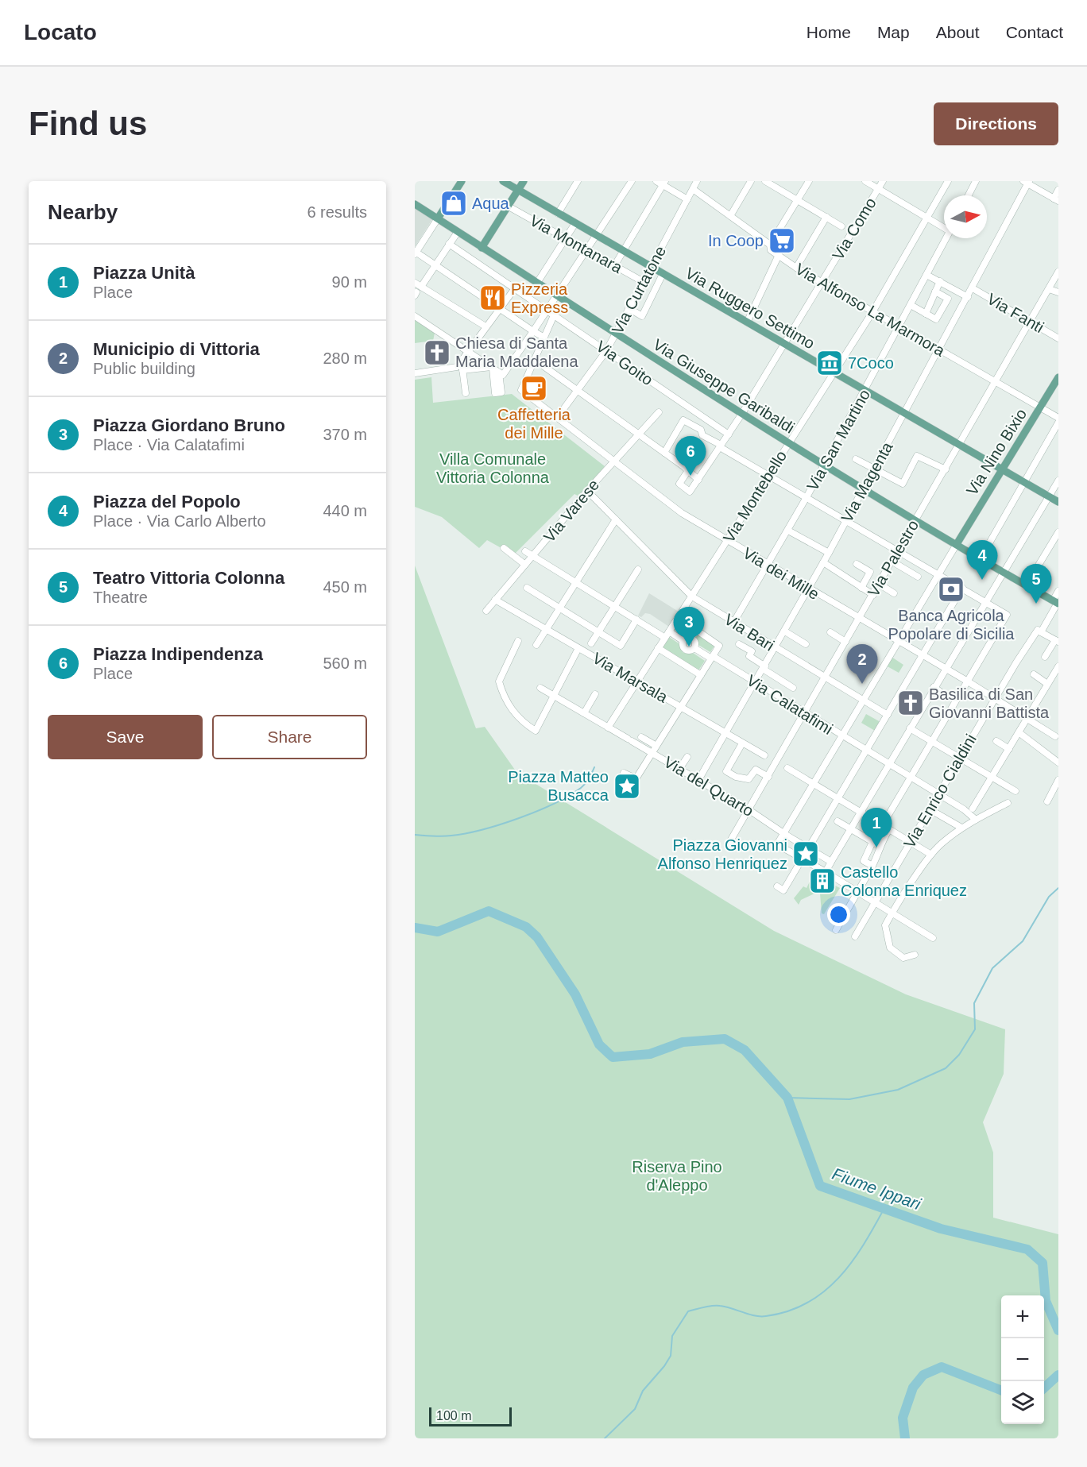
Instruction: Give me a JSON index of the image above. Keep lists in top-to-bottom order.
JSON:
{
  "streets": {
    "main road": ["Via Ruggero Settimo", "Via Giuseppe Garibaldi", "Via Nino Bixio"],
    "street": [
      "Via Como",
      "Via Montanara",
      "Via Curtatone",
      "Via Alfonso La Marmora",
      "Via Fanti",
      "Via Goito",
      "Via San Martino",
      "Via Magenta",
      "Via Montebello",
      "Via Varese",
      "Via Palestro",
      "Via dei Mille",
      "Via Bari",
      "Via Marsala",
      "Via Calatafimi",
      "Via del Quarto",
      "Via Enrico Cialdini"
    ]
  },
  "crossings": [
    ["Via Como", "Via Ruggero Settimo"],
    ["Via Como", "Via Alfonso La Marmora"],
    ["Via Como", "Via Goito"],
    ["Via Como", "Via Giuseppe Garibaldi"],
    ["Via Montanara", "Via Curtatone"],
    ["Via Curtatone", "Via Ruggero Settimo"],
    ["Via Curtatone", "Via Alfonso La Marmora"],
    ["Via Curtatone", "Via Goito"],
    ["Via Curtatone", "Via Giuseppe Garibaldi"],
    ["Via Curtatone", "Via dei Mille"],
    ["Via Ruggero Settimo", "Via San Martino"],
    ["Via Ruggero Settimo", "Via Nino Bixio"],
    ["Via Ruggero Settimo", "Via Magenta"],
    ["Via Ruggero Settimo", "Via Montebello"],
    ["Via Ruggero Settimo", "Via Palestro"],
    ["Via Alfonso La Marmora", "Via San Martino"],
    ["Via Alfonso La Marmora", "Via Nino Bixio"],
    ["Via Alfonso La Marmora", "Via Magenta"],
    ["Via Alfonso La Marmora", "Via Montebello"],
    ["Via Alfonso La Marmora", "Via Palestro"],
    ["Via Fanti", "Via Magenta"],
    ["Via Fanti", "Via Palestro"],
    ["Via Giuseppe Garibaldi", "Via San Martino"],
    ["Via Giuseppe Garibaldi", "Via Nino Bixio"],
    ["Via Giuseppe Garibaldi", "Via Magenta"],
    ["Via Giuseppe Garibaldi", "Via Montebello"],
    ["Via Giuseppe Garibaldi", "Via Palestro"],
    ["Via San Martino", "Via dei Mille"],
    ["Via San Martino", "Via Bari"],
    ["Via Magenta", "Via dei Mille"],
    ["Via Magenta", "Via Bari"],
    ["Via Magenta", "Via Marsala"],
    ["Via Magenta", "Via Calatafimi"],
    ["Via Magenta", "Via del Quarto"],
    ["Via Montebello", "Via dei Mille"],
    ["Via Montebello", "Via Bari"],
    ["Via Varese", "Via dei Mille"],
    ["Via Varese", "Via Bari"],
    ["Via Varese", "Via Marsala"],
    ["Via Palestro", "Via dei Mille"],
    ["Via Palestro", "Via Bari"],
    ["Via Palestro", "Via Calatafimi"],
    ["Via Palestro", "Via del Quarto"],
    ["Via dei Mille", "Via Enrico Cialdini"]
  ],
  "water": ["Fiume Ippari"],
  "parks": ["Villa Comunale Vittoria Colonna", "Riserva Pino d'Aleppo"],
  "places": {
    "shop": ["Aqua"],
    "supermarket": ["In Coop"],
    "restaurant": ["Pizzeria Express"],
    "church": ["Chiesa di Santa Maria Maddalena", "Basilica di San Giovanni Battista"],
    "museum": ["7Coco"],
    "cafe": ["Caffetteria dei Mille"],
    "bank": ["Banca Agricola Popolare di Sicilia"],
    "place": ["Piazza Matteo Busacca", "Piazza Giovanni Alfonso Henriquez"],
    "building": ["Castello Colonna Enriquez"]
  },
  "scale_bar": "100 m",
  "north": "right",
  "page": {
    "header": "Locato",
    "nav": [
      "Home",
      "Map",
      "About",
      "Contact"
    ],
    "buttons": [
      "Directions",
      ["Save", "Share"]
    ],
    "title": "Find us",
    "heading": ["Nearby", "6 results"],
    "list": [
      {
        "mark": "1",
        "name": "Piazza Unità",
        "note": "Place",
        "value": "90 m"
      },
      {
        "mark": "2",
        "name": "Municipio di Vittoria",
        "note": "Public building",
        "value": "280 m"
      },
      {
        "mark": "3",
        "name": "Piazza Giordano Bruno",
        "note": "Place · Via Calatafimi",
        "value": "370 m"
      },
      {
        "mark": "4",
        "name": "Piazza del Popolo",
        "note": "Place · Via Carlo Alberto",
        "value": "440 m"
      },
      {
        "mark": "5",
        "name": "Teatro Vittoria Colonna",
        "note": "Theatre",
        "value": "450 m"
      },
      {
        "mark": "6",
        "name": "Piazza Indipendenza",
        "note": "Place",
        "value": "560 m"
      }
    ],
    "pins": [
      "6",
      "4",
      "5",
      "3",
      "2",
      "1"
    ],
    "map_buttons": ["+", "−"],
    "scale": "100 m"
  }
}
